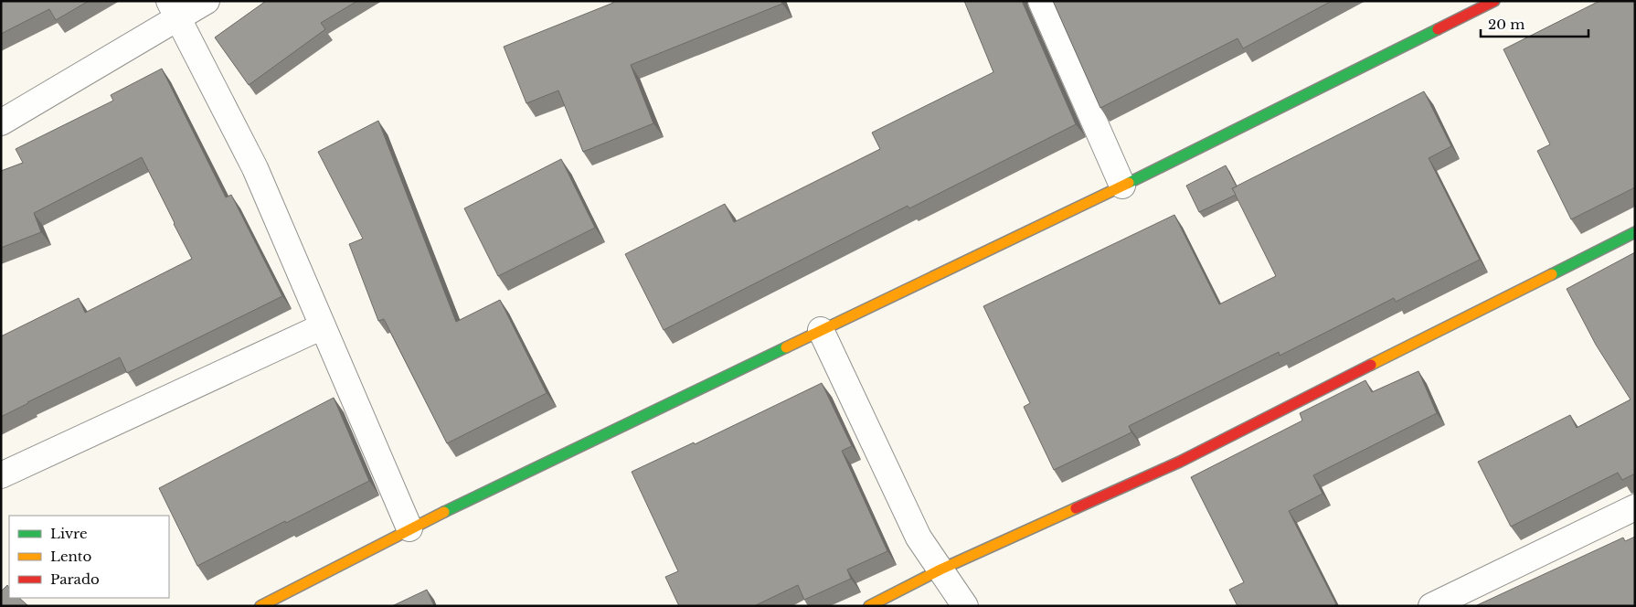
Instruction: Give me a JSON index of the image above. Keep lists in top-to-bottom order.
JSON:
{
  "legend": ["Livre", "Lento", "Parado"],
  "scale_bar": "20 m"
}
